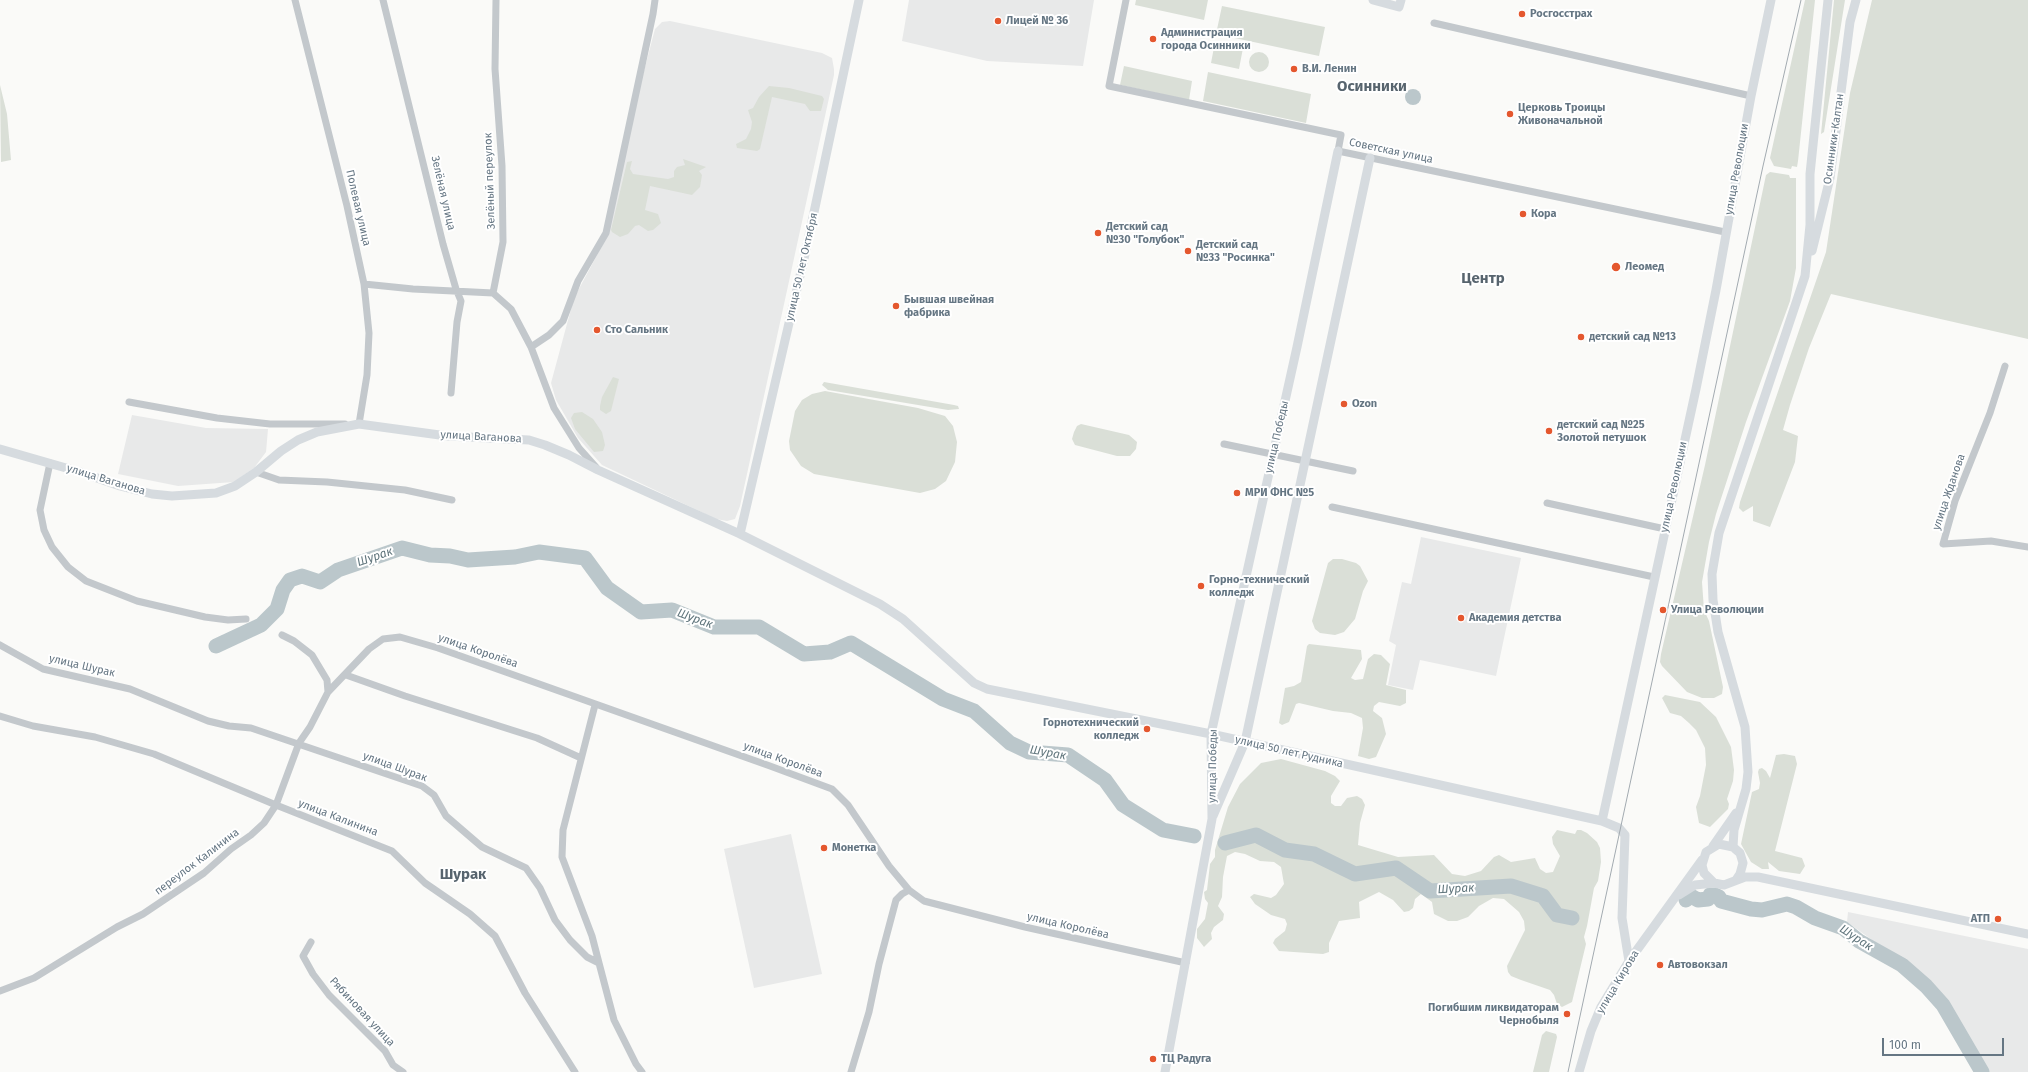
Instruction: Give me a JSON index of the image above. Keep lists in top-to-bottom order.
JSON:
{
  "streets": {
    "street": [
      "Осинники-Калтан",
      "Советская улица",
      "улица Революции",
      "Зелёный переулок",
      "Зелёная улица",
      "Полевая улица",
      "улица 50 лет Октября",
      "улица Ваганова",
      "улица Победы",
      "улица Жданова",
      "улица Королёва",
      "улица Шурак",
      "улица 50 лет Рудника",
      "улица Калинина",
      "переулок Калинина",
      "улица Кирова",
      "Рябиновая улица"
    ]
  },
  "crossings": [
    ["Советская улица", "улица Революции"],
    ["Советская улица", "улица Победы"],
    ["улица Революции", "улица 50 лет Рудника"],
    ["Полевая улица", "улица Ваганова"],
    ["улица 50 лет Октября", "улица Ваганова"],
    ["улица 50 лет Октября", "улица 50 лет Рудника"],
    ["улица Ваганова", "улица 50 лет Рудника"],
    ["улица Победы", "улица Королёва"],
    ["улица Победы", "улица 50 лет Рудника"],
    ["улица Шурак", "переулок Калинина"],
    ["улица Калинина", "переулок Калинина"]
  ],
  "districts": ["Осинники", "Центр", "Шурак"],
  "water": ["Шурак"],
  "places": [
    "Росгосстрах",
    "Лицей № 36",
    "Администрация города Осинники",
    "В.И. Ленин",
    "Церковь Троицы Живоначальной",
    "Кора",
    "Детский сад №30 \"Голубок\"",
    "Детский сад №33 \"Росинка\"",
    "Леомед",
    "Бывшая швейная фабрика",
    "Сто Сальник",
    "детский сад №13",
    "Ozon",
    "детский сад №25 Золотой петушок",
    "МРИ ФНС №5",
    "Горно-технический колледж",
    "Улица Революции",
    "Академия детства",
    "Горнотехнический колледж",
    "Монетка",
    "АТП",
    "Автовокзал",
    "Погибшим ликвидаторам Чернобыля",
    "ТЦ Радуга"
  ],
  "scale_bar": "100 m"
}
